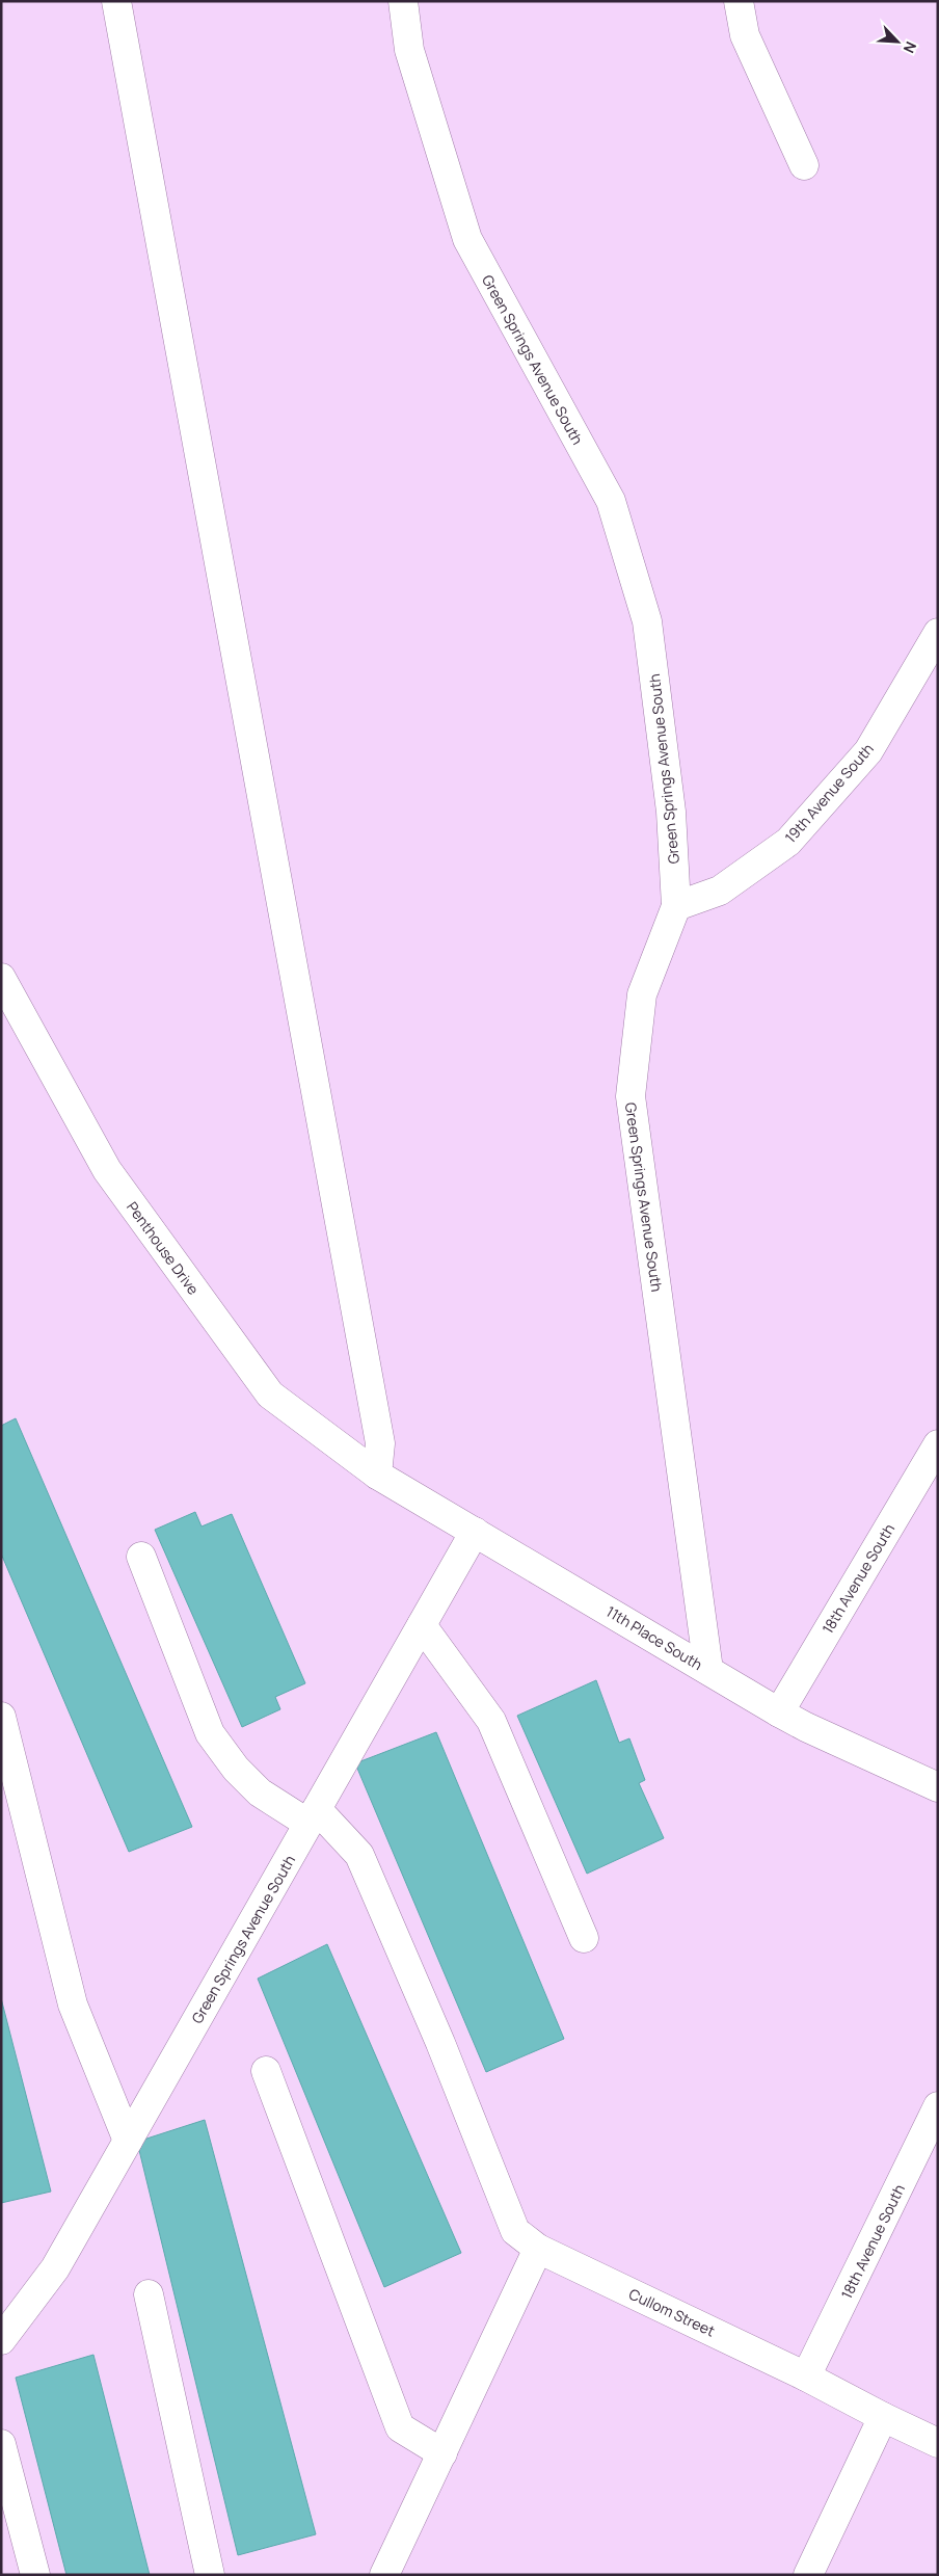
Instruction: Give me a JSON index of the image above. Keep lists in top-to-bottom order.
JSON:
{
  "streets": {
    "street": [
      "Green Springs Avenue South",
      "19th Avenue South",
      "Penthouse Drive",
      "18th Avenue South",
      "11th Place South",
      "Cullom Street"
    ]
  },
  "crossings": [
    ["Green Springs Avenue South", "19th Avenue South"],
    ["Green Springs Avenue South", "11th Place South"],
    ["Green Springs Avenue South", "Cullom Street"],
    ["Penthouse Drive", "11th Place South"],
    ["18th Avenue South", "11th Place South"],
    ["18th Avenue South", "Cullom Street"]
  ],
  "north": "bottom right"
}
